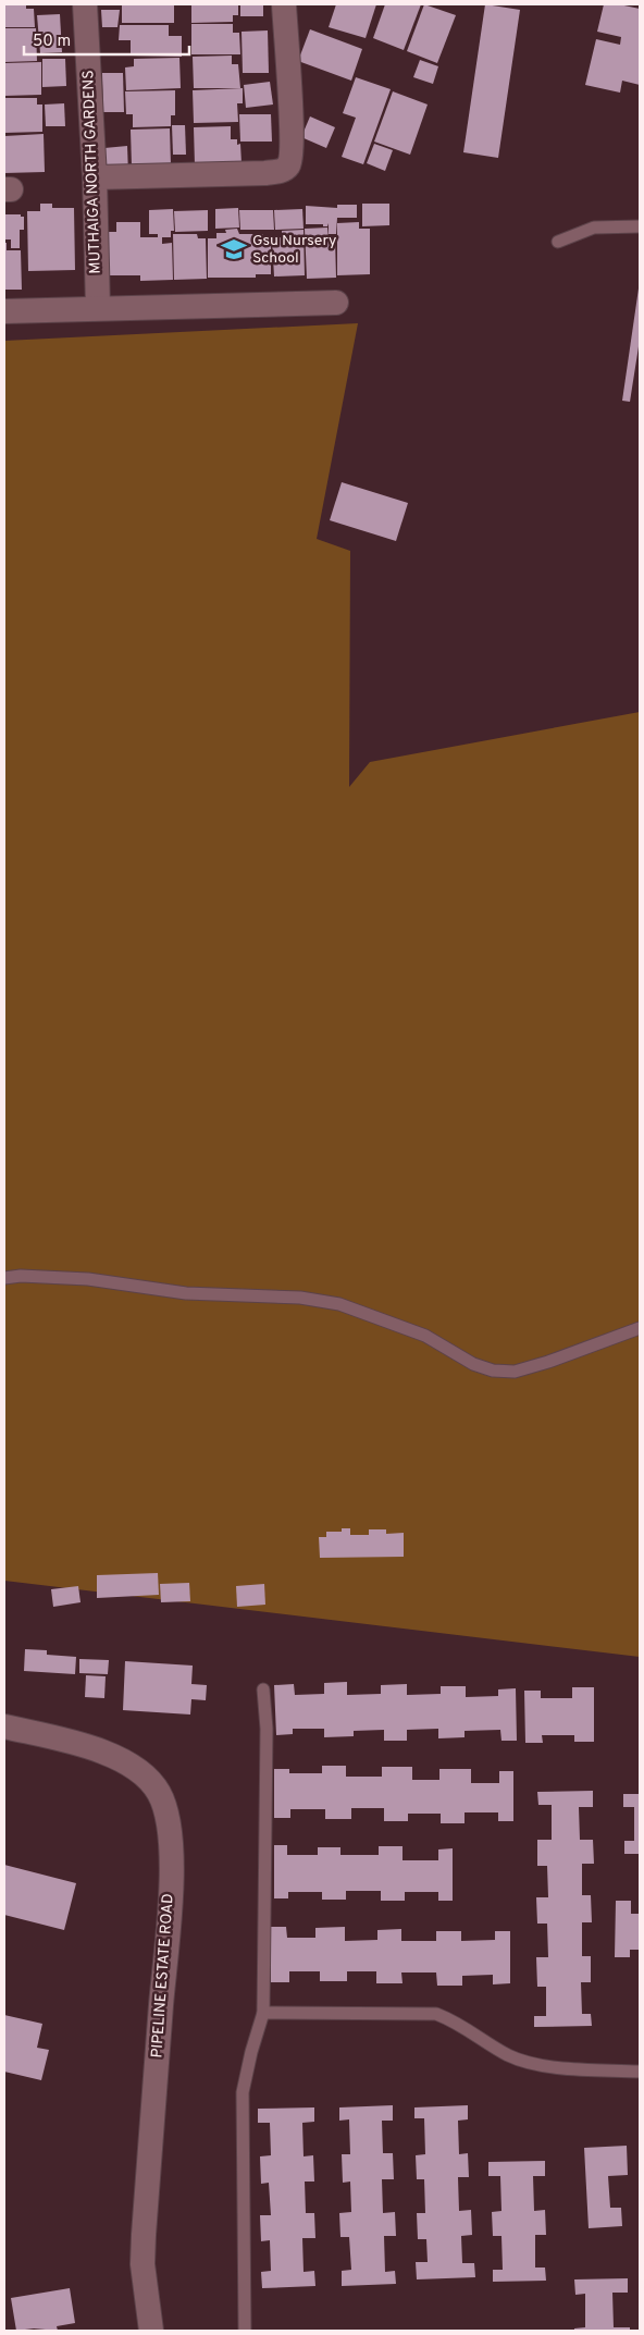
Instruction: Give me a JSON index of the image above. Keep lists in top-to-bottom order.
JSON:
{
  "streets": {
    "street": ["MUTHAIGA NORTH GARDENS", "PIPELINE ESTATE ROAD"]
  },
  "places": {
    "school or university": ["Gsu Nursery School"]
  },
  "scale_bar": "50 m"
}
